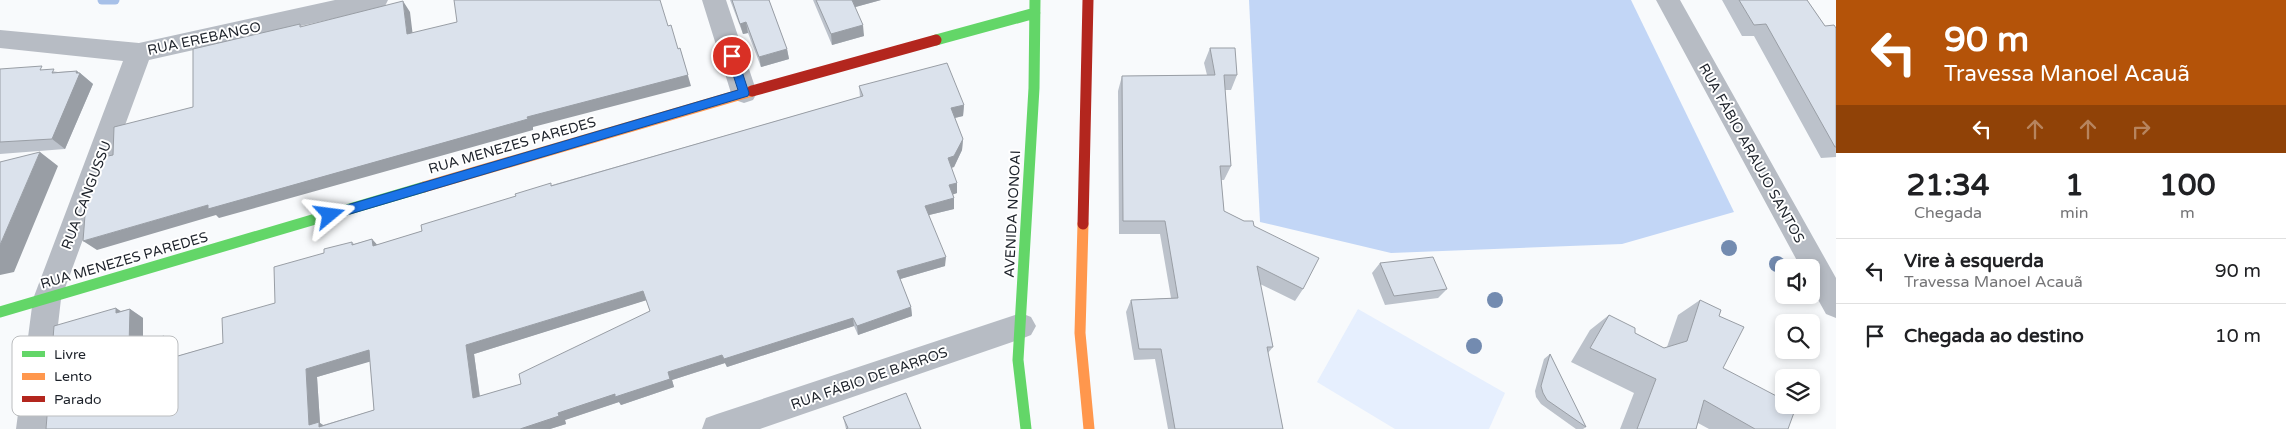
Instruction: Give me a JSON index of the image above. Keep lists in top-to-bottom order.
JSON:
{
  "streets": {
    "street": [
      "RUA EREBANGO",
      "RUA MENEZES PAREDES",
      "RUA FÁBIO ARAUJO SANTOS",
      "RUA CANGUSSU",
      "AVENIDA NONOAI",
      "RUA FÁBIO DE BARROS"
    ]
  },
  "crossings": [
    ["RUA EREBANGO", "RUA CANGUSSU"],
    ["RUA MENEZES PAREDES", "RUA CANGUSSU"],
    ["RUA MENEZES PAREDES", "AVENIDA NONOAI"],
    ["AVENIDA NONOAI", "RUA FÁBIO DE BARROS"]
  ],
  "legend": ["Livre", "Lento", "Parado"],
  "page": {
    "turn": ["90 m", "Travessa Manoel Acauã"],
    "eta": [
      "21:34",
      "Chegada",
      "1",
      "min",
      "100",
      "m"
    ],
    "list": [
      {
        "name": "Vire à esquerda",
        "note": "Travessa Manoel Acauã",
        "value": "90 m"
      },
      {
        "name": "Chegada ao destino",
        "value": "10 m"
      }
    ]
  }
}
